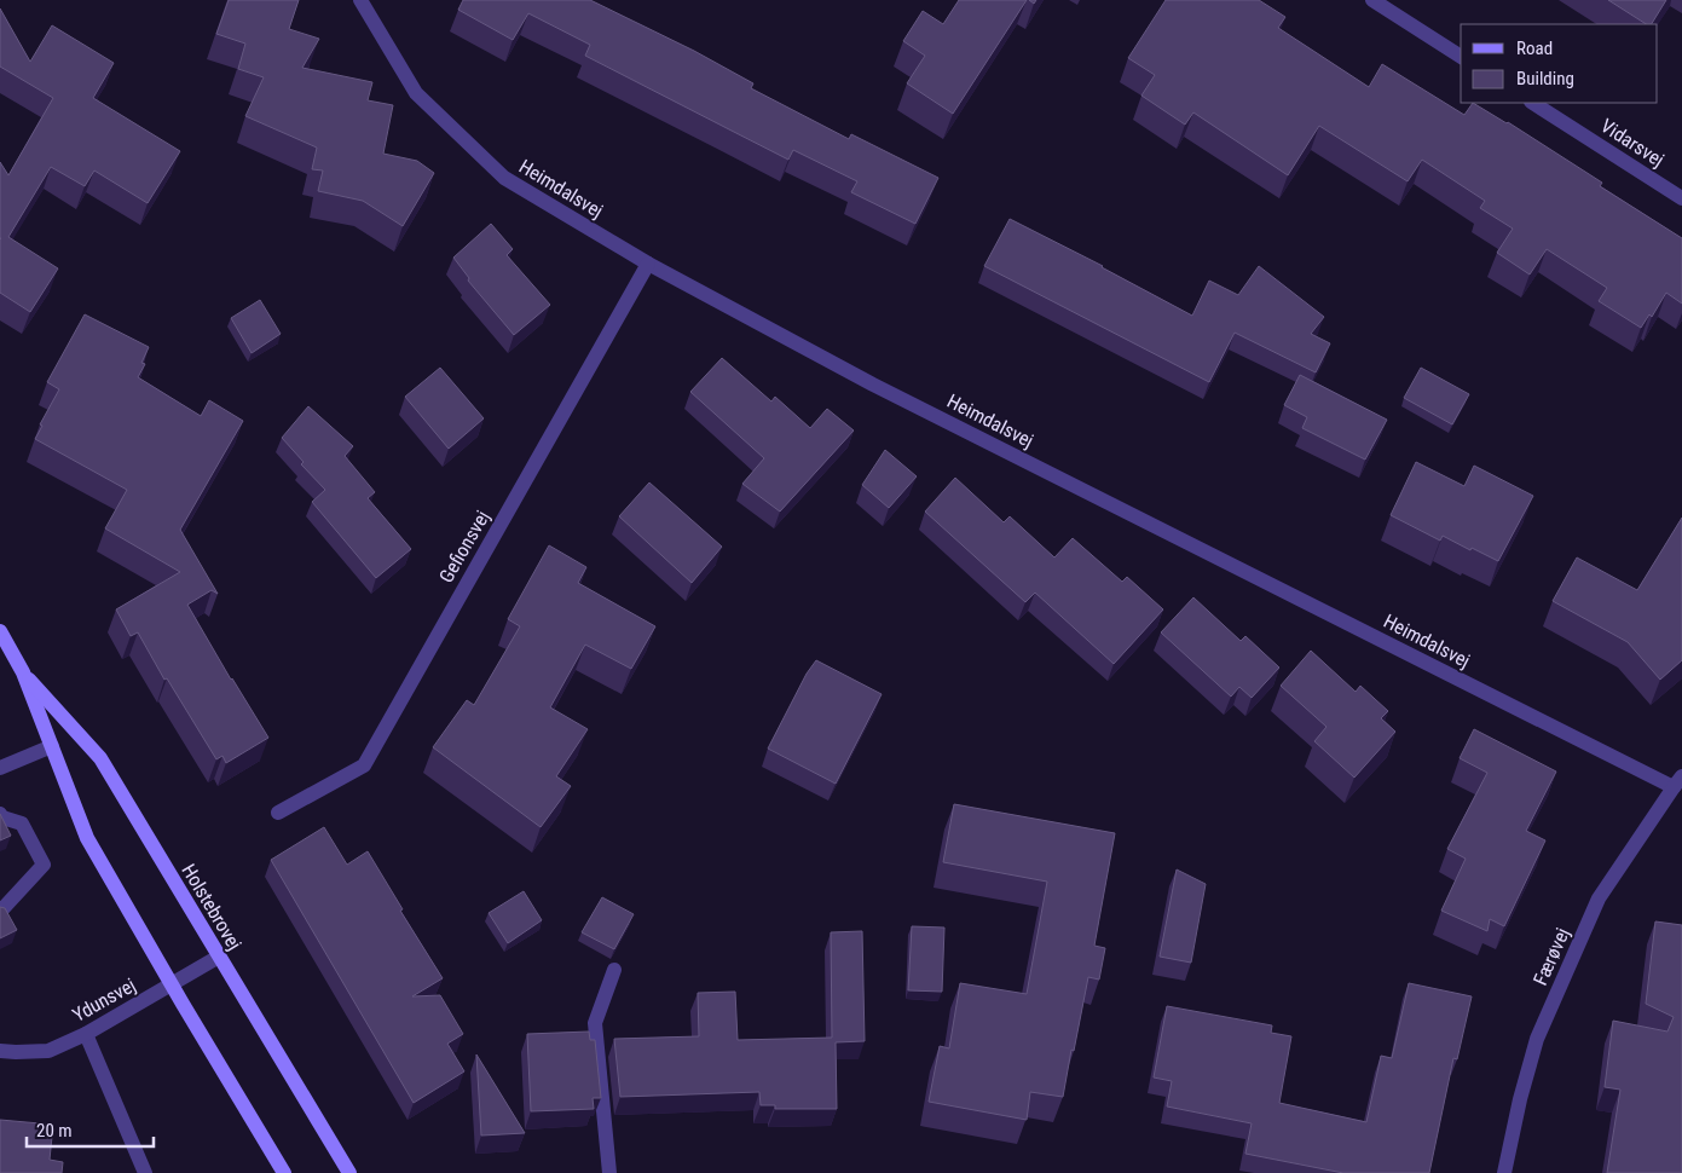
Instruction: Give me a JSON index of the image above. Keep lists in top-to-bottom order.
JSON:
{
  "streets": {
    "main road": ["Holstebrovej"],
    "street": [
      "Vidarsvej",
      "Heimdalsvej",
      "Gefionsvej",
      "Færøvej",
      "Ydunsvej"
    ]
  },
  "crossings": [
    ["Heimdalsvej", "Gefionsvej"],
    ["Heimdalsvej", "Færøvej"],
    ["Holstebrovej", "Ydunsvej"]
  ],
  "legend": ["Road", "Building"],
  "scale_bar": "20 m"
}
